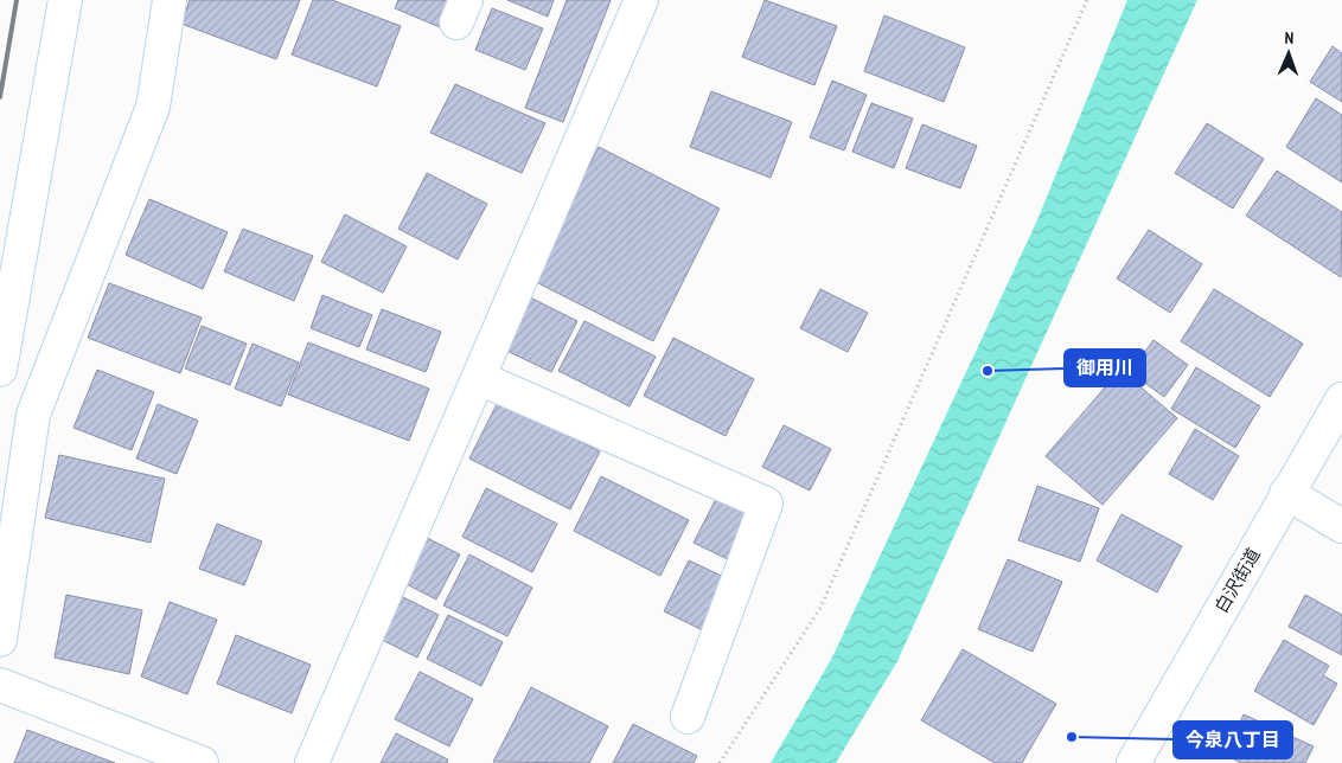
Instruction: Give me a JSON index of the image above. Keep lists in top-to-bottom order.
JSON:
{
  "streets": {
    "street": ["白沢街道"]
  },
  "places": ["御用川", "今泉八丁目"],
  "north": "top"
}
